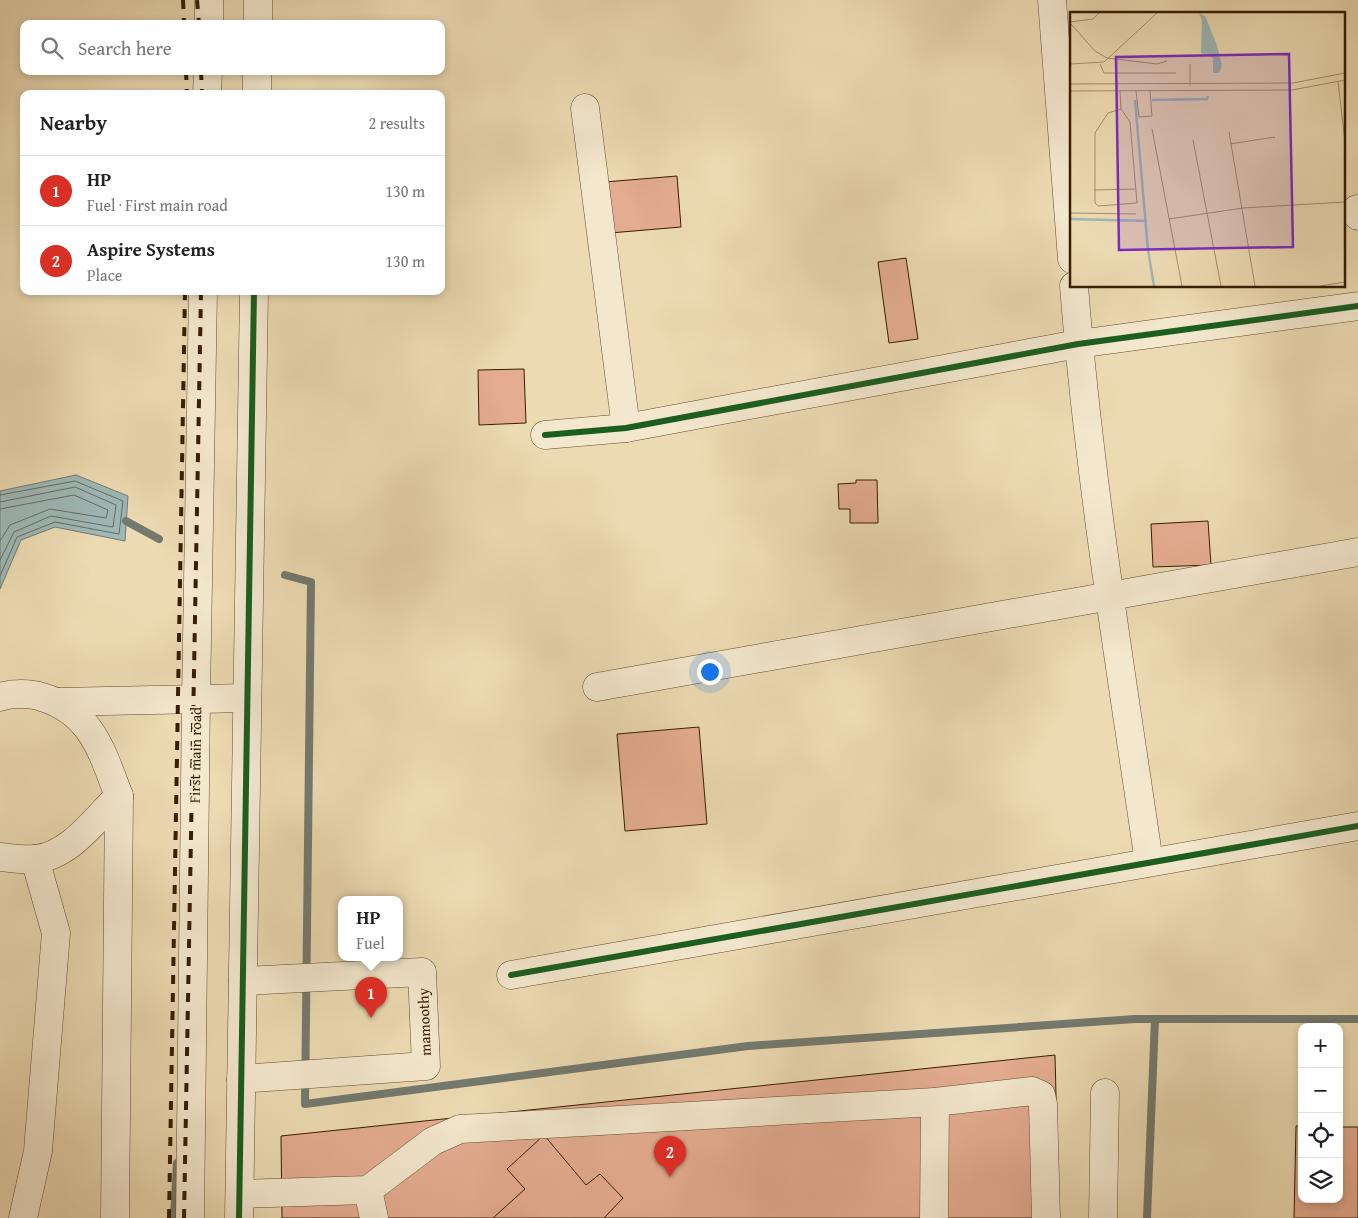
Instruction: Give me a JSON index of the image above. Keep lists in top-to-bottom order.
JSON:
{
  "streets": {
    "street": ["First main road", "mamoothy"]
  },
  "page": {
    "search": "Search here",
    "heading": ["Nearby", "2 results"],
    "list": [
      {
        "mark": "1",
        "name": "HP",
        "note": "Fuel · First main road",
        "value": "130 m"
      },
      {
        "mark": "2",
        "name": "Aspire Systems",
        "note": "Place",
        "value": "130 m"
      }
    ],
    "popup": ["HP", "Fuel"],
    "pins": ["1", "2"],
    "map_buttons": ["+", "−"]
  }
}
